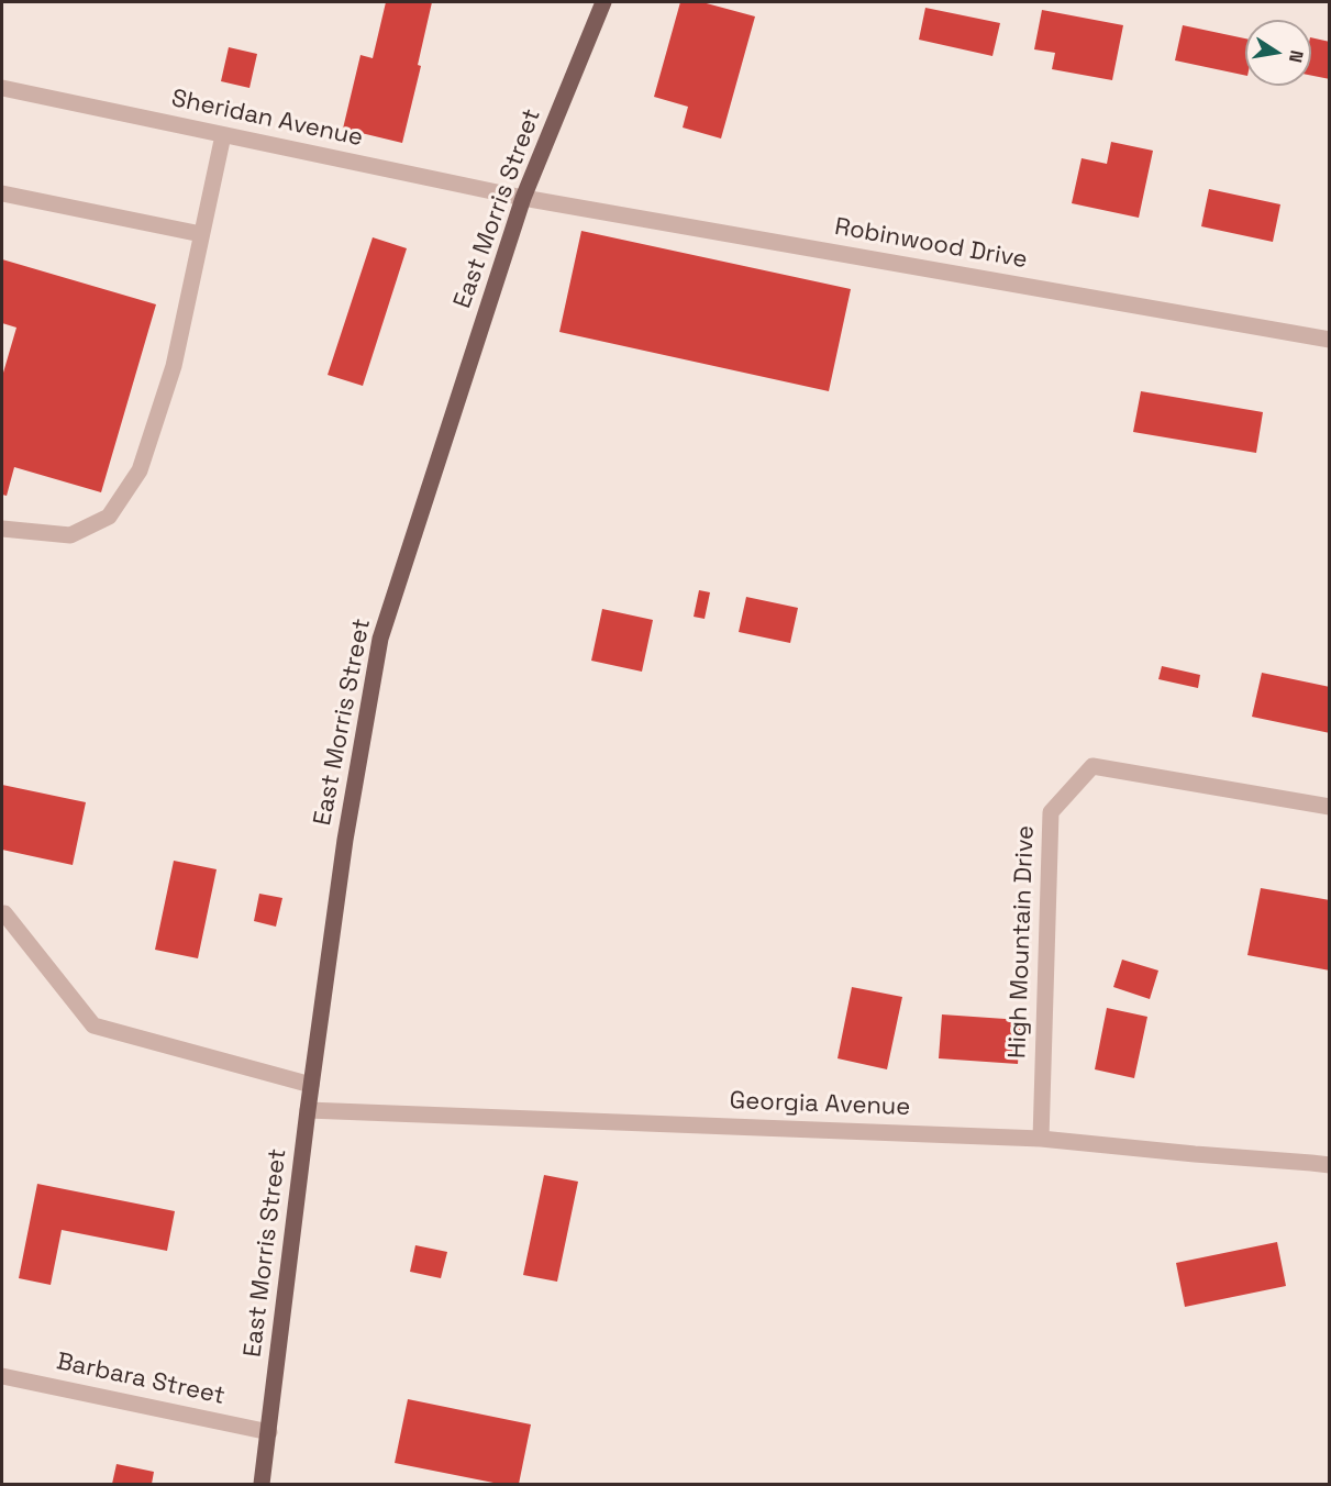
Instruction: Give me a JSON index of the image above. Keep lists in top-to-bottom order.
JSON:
{
  "streets": {
    "main road": ["East Morris Street"],
    "street": [
      "Sheridan Avenue",
      "Robinwood Drive",
      "High Mountain Drive",
      "Georgia Avenue",
      "Barbara Street"
    ]
  },
  "crossings": [
    ["Sheridan Avenue", "East Morris Street"],
    ["Sheridan Avenue", "Robinwood Drive"],
    ["East Morris Street", "Robinwood Drive"],
    ["East Morris Street", "Georgia Avenue"],
    ["East Morris Street", "Barbara Street"],
    ["High Mountain Drive", "Georgia Avenue"]
  ],
  "north": "right"
}
